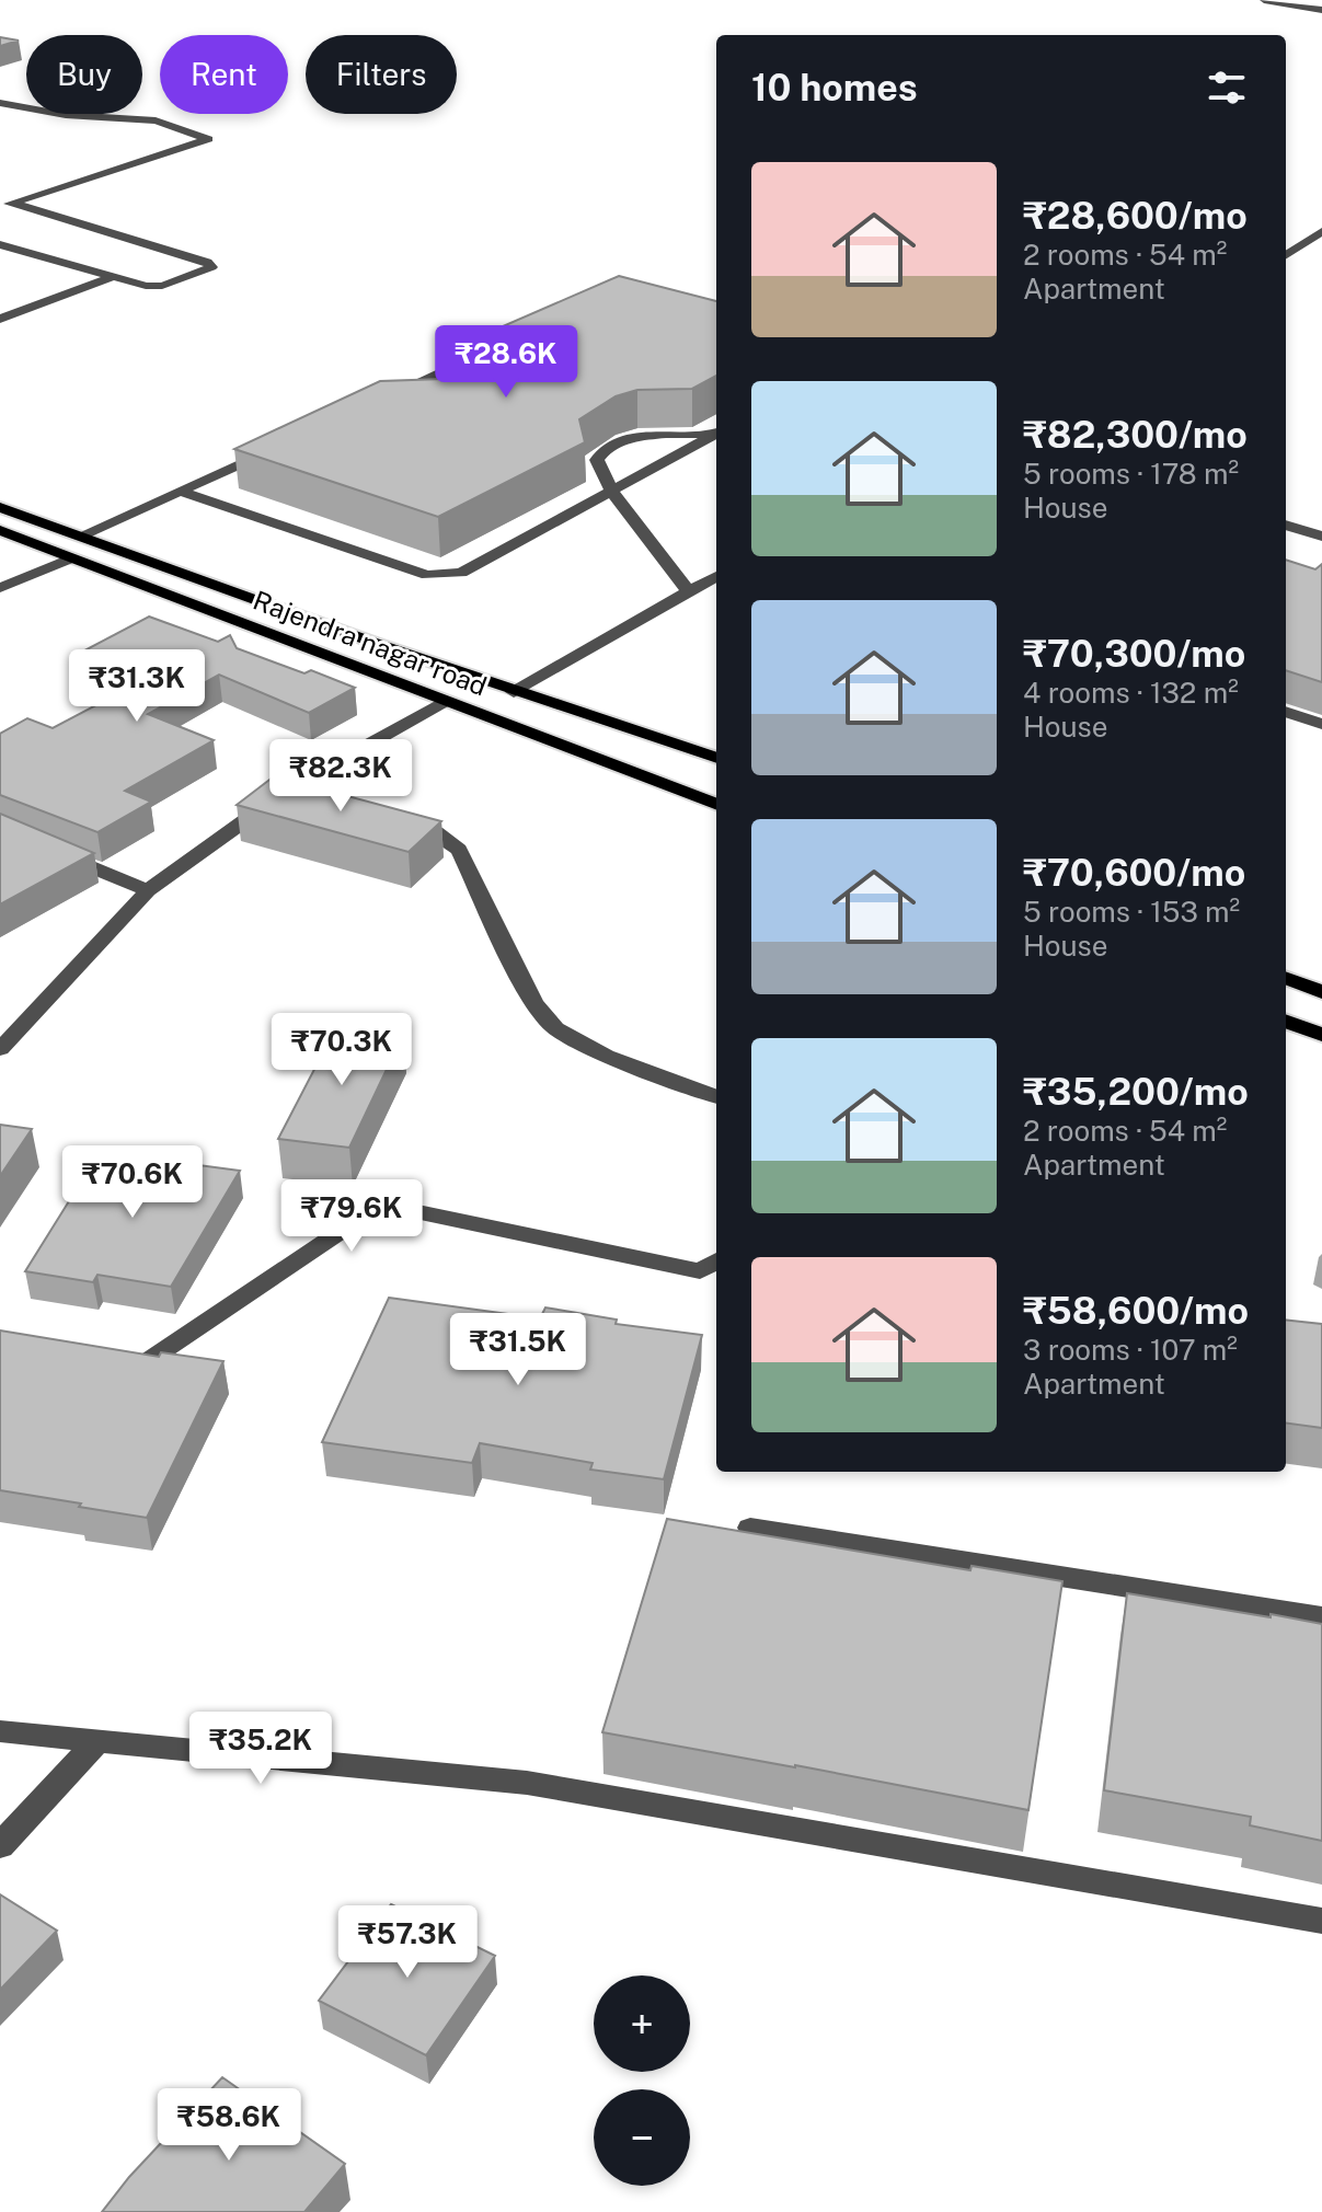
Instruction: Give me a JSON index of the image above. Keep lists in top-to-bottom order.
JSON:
{
  "streets": {
    "main road": ["Rajendra nagar road"]
  },
  "page": {
    "chip": ["Buy", "Rent", "Filters"],
    "heading": "10 homes",
    "list": [
      {
        "name": "₹28,600/mo",
        "note": "2 rooms · 54 m² · Apartment"
      },
      {
        "name": "₹82,300/mo",
        "note": "5 rooms · 178 m² · House"
      },
      {
        "name": "₹70,300/mo",
        "note": "4 rooms · 132 m² · House"
      },
      {
        "name": "₹70,600/mo",
        "note": "5 rooms · 153 m² · House"
      },
      {
        "name": "₹35,200/mo",
        "note": "2 rooms · 54 m² · Apartment"
      },
      {
        "name": "₹58,600/mo",
        "note": "3 rooms · 107 m² · Apartment"
      }
    ],
    "price": [
      "₹28.6K",
      "₹31.3K",
      "₹82.3K",
      "₹70.3K",
      "₹70.6K",
      "₹79.6K",
      "₹31.5K",
      "₹35.2K",
      "₹57.3K",
      "₹58.6K"
    ],
    "map_buttons": ["+", "−"]
  }
}
